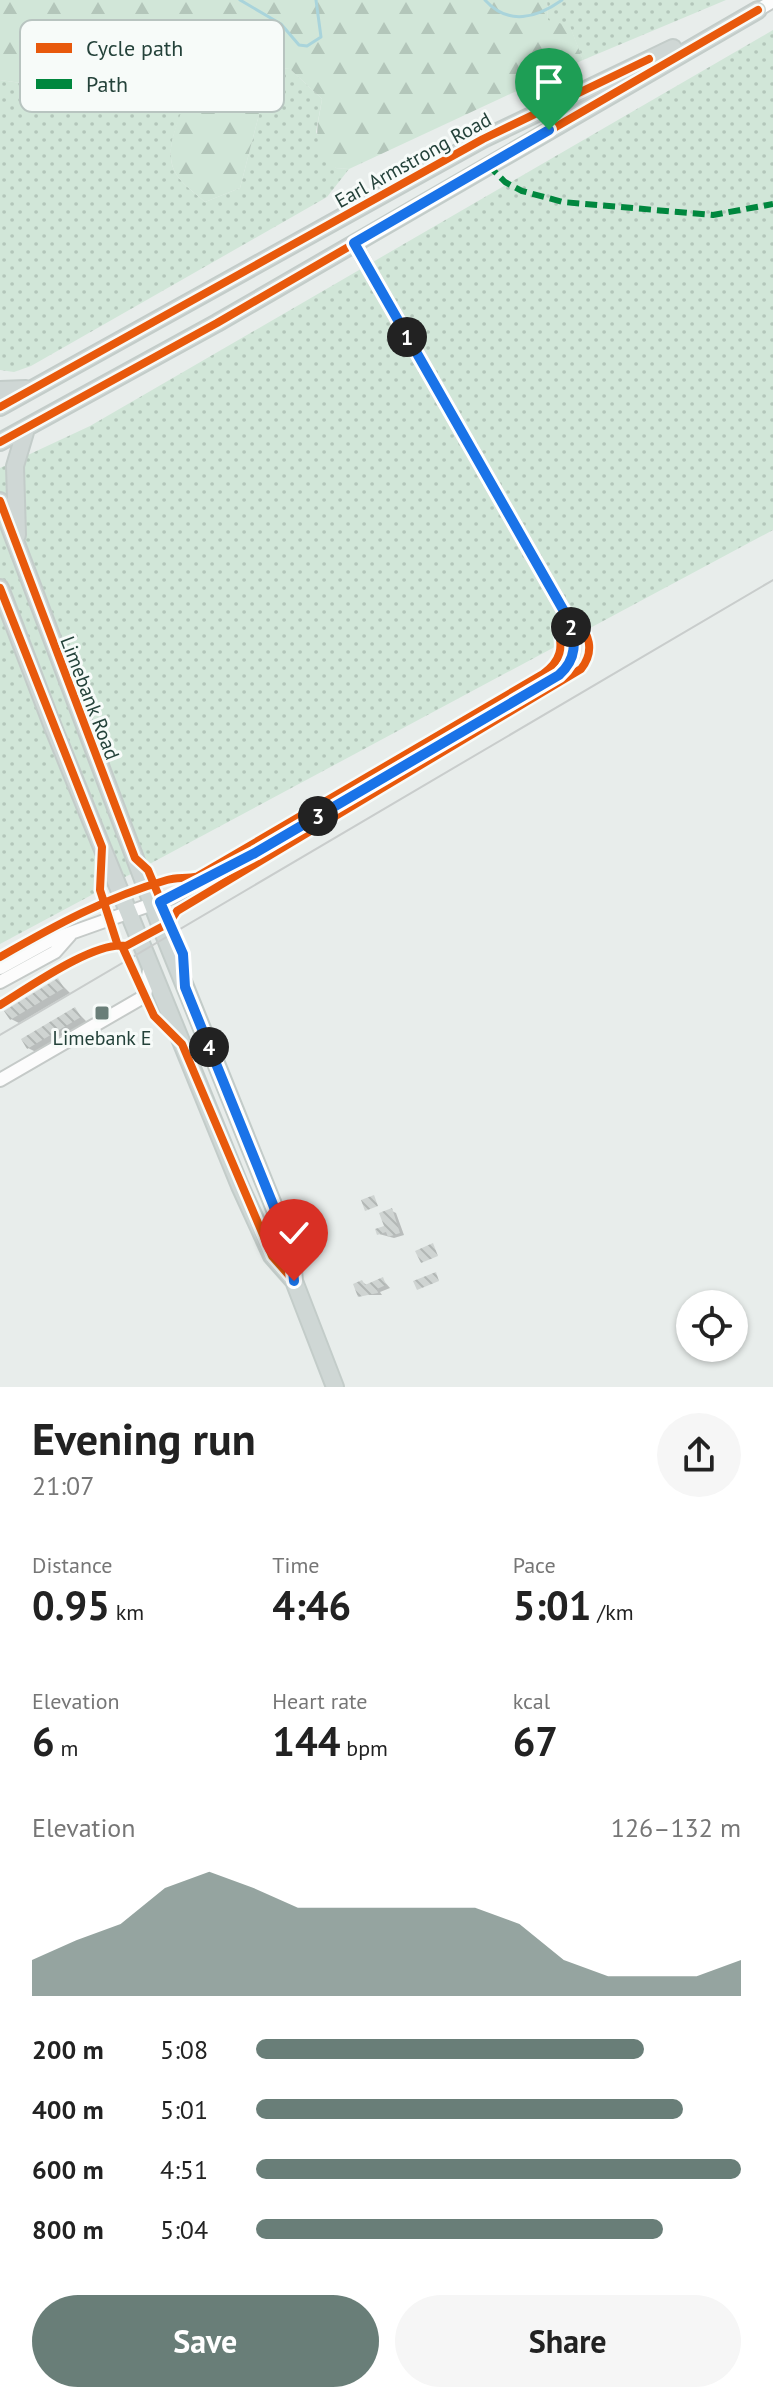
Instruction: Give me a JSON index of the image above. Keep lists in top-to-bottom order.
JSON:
{
  "streets": {
    "main road": ["Earl Armstrong Road", "Limebank Road"]
  },
  "places": {
    "transit": ["Limebank E"]
  },
  "legend": ["Cycle path", "Path"],
  "page": {
    "pins": [
      "1",
      "2",
      "3",
      "4"
    ],
    "heading": ["Evening run", "21:07"],
    "stats": [
      ["Distance", "0.95 km"],
      ["Time", "4:46"],
      ["Pace", "5:01 /km"],
      ["Elevation", "6 m"],
      ["Heart rate", "144 bpm"],
      ["kcal", "67"]
    ],
    "chart": ["Elevation", "126–132 m"],
    "list": [
      {
        "name": "200 m",
        "note": "5:08"
      },
      {
        "name": "400 m",
        "note": "5:01"
      },
      {
        "name": "600 m",
        "note": "4:51"
      },
      {
        "name": "800 m",
        "note": "5:04"
      }
    ],
    "buttons": ["Save", "Share"]
  }
}
